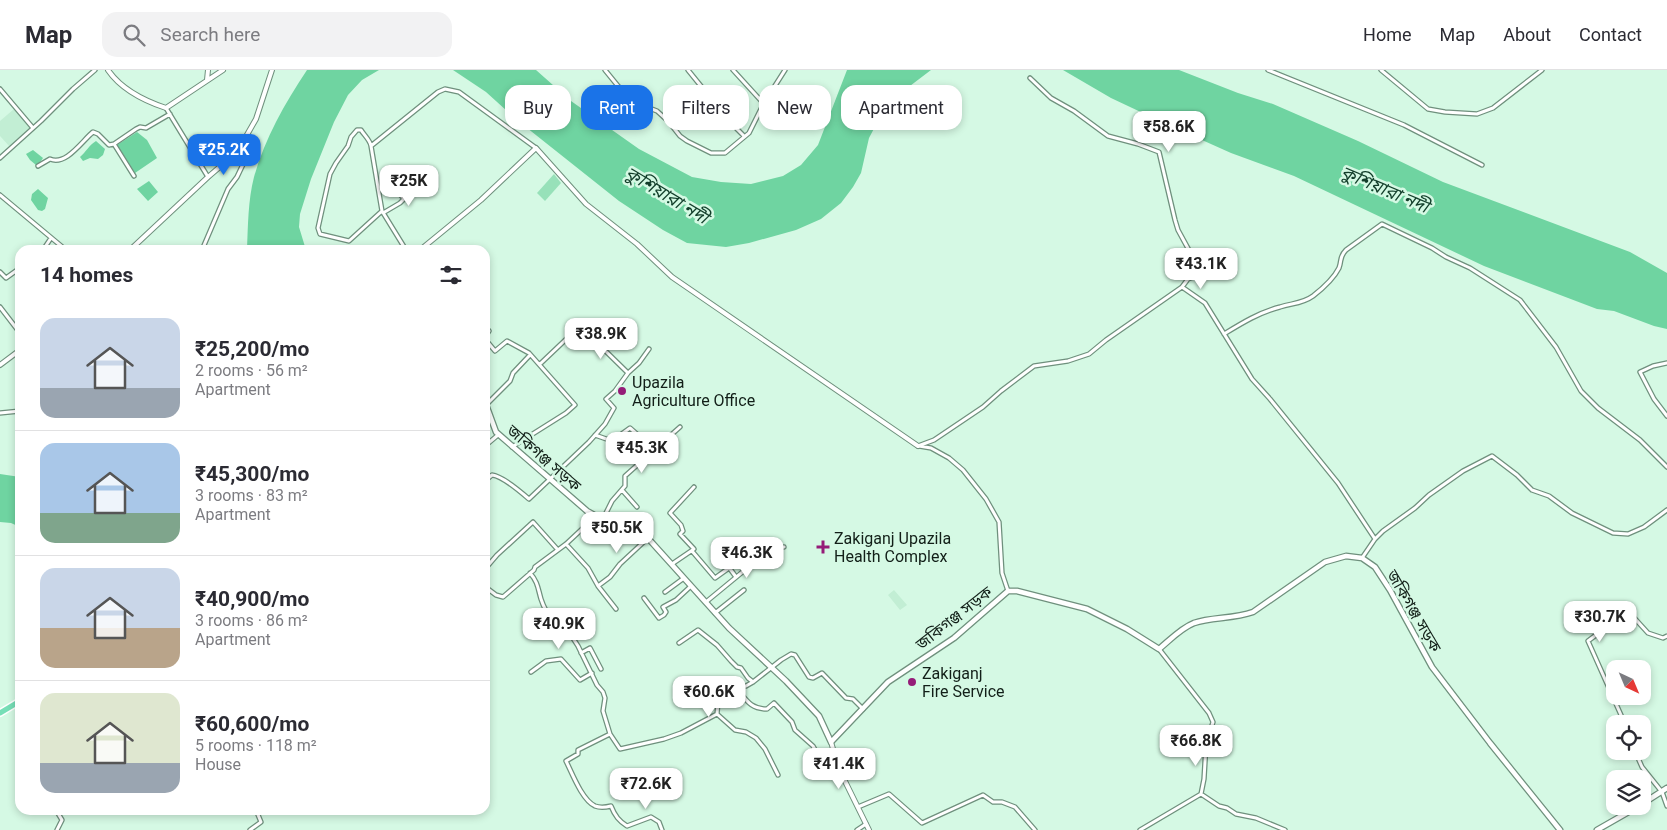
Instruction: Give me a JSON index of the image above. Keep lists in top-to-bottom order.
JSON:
{
  "streets": {
    "main road": ["জকিগঞ্জ সড়ক"]
  },
  "water": ["কুশিয়ারা নদী"],
  "places": {
    "other": ["Upazila Agriculture Office", "Zakiganj Fire Service"],
    "health": ["Zakiganj Upazila Health Complex"]
  },
  "north": "bottom right",
  "page": {
    "header": "Map",
    "search": "Search here",
    "nav": [
      "Home",
      "Map",
      "About",
      "Contact"
    ],
    "chip": [
      "Buy",
      "Rent",
      "Filters",
      "New",
      "Apartment"
    ],
    "price": [
      "₹58.6K",
      "₹25.2K",
      "₹25K",
      "₹43.1K",
      "₹38.9K",
      "₹45.3K",
      "₹50.5K",
      "₹46.3K",
      "₹30.7K",
      "₹40.9K",
      "₹60.6K",
      "₹66.8K",
      "₹41.4K",
      "₹72.6K"
    ],
    "heading": "14 homes",
    "list": [
      {
        "name": "₹25,200/mo",
        "note": "2 rooms · 56 m² · Apartment"
      },
      {
        "name": "₹45,300/mo",
        "note": "3 rooms · 83 m² · Apartment"
      },
      {
        "name": "₹40,900/mo",
        "note": "3 rooms · 86 m² · Apartment"
      },
      {
        "name": "₹60,600/mo",
        "note": "5 rooms · 118 m² · House"
      }
    ]
  }
}
